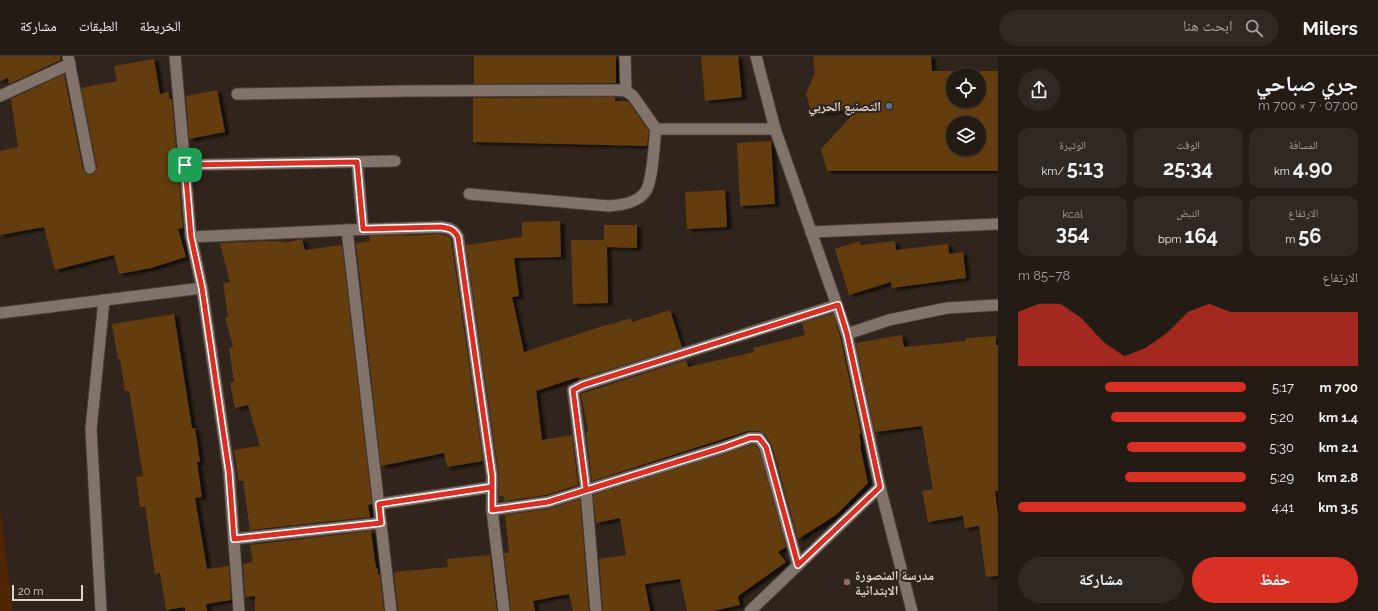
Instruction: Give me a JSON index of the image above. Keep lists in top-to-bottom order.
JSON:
{
  "places": ["التصنيع الحربي", "مدرسة المنصورة الابتدائية"],
  "scale_bar": "20 m",
  "page": {
    "header": "Milers",
    "search": "ابحث هنا",
    "nav": ["الخريطة", "الطبقات", "مشاركة"],
    "heading": ["جري صباحي", "07:00 · 7 × 700 m"],
    "stats": [
      ["المسافة", "4.90 km"],
      ["الوقت", "25:34"],
      ["الوتيرة", "5:13 /km"],
      ["الارتفاع", "56 m"],
      ["النبض", "164 bpm"],
      ["kcal", "354"]
    ],
    "chart": ["الارتفاع", "78–85 m"],
    "list": [
      {
        "name": "700 m",
        "note": "5:17"
      },
      {
        "name": "1.4 km",
        "note": "5:20"
      },
      {
        "name": "2.1 km",
        "note": "5:30"
      },
      {
        "name": "2.8 km",
        "note": "5:29"
      },
      {
        "name": "3.5 km",
        "note": "4:41"
      }
    ],
    "buttons": ["حفظ", "مشاركة"],
    "scale": "20 m"
  }
}
